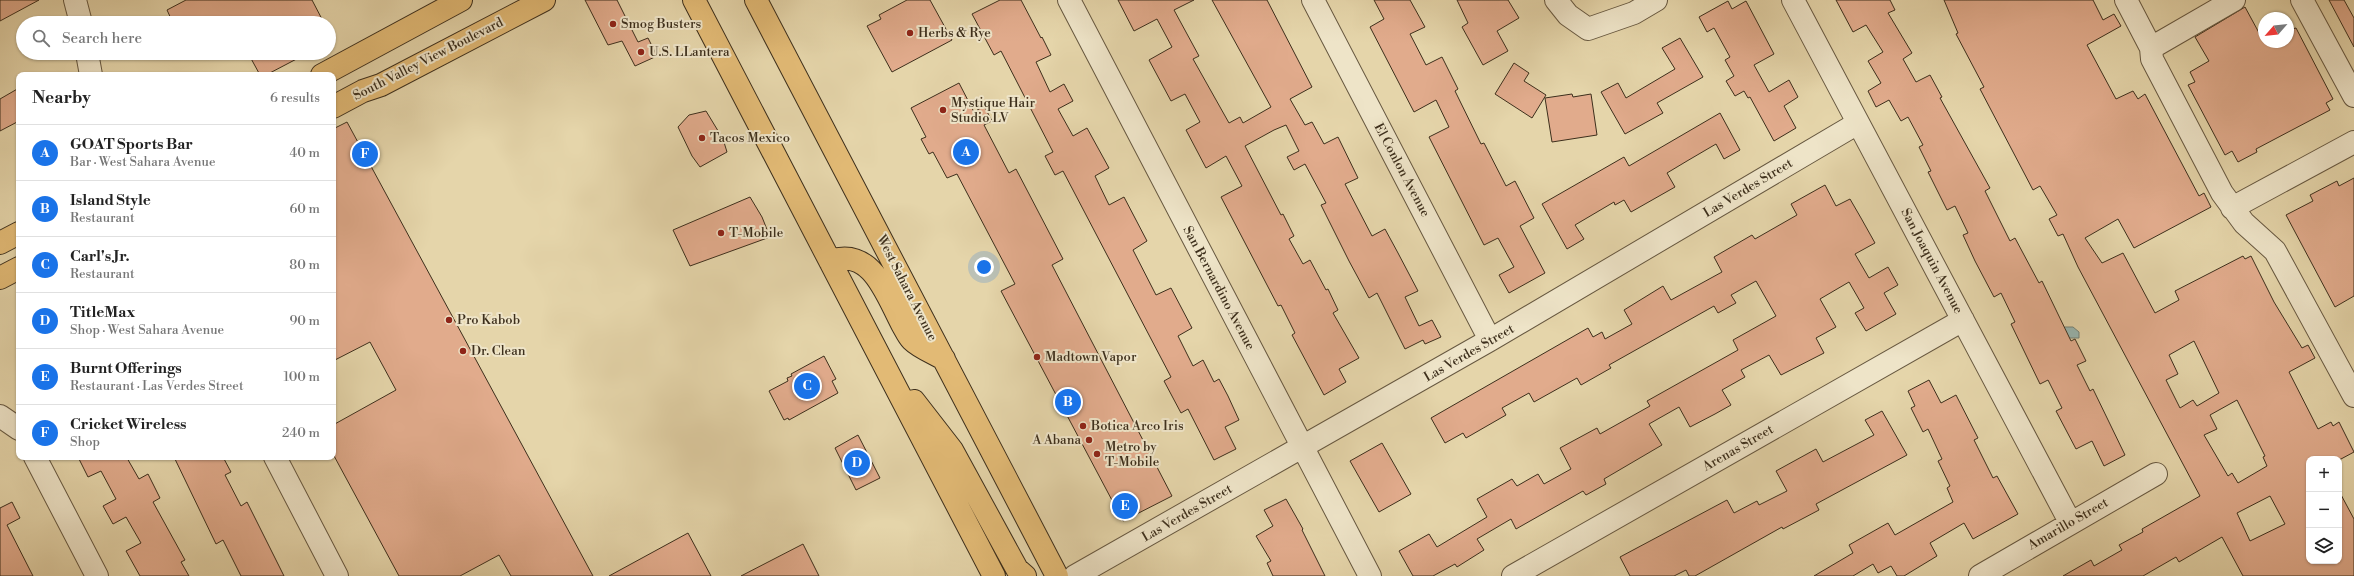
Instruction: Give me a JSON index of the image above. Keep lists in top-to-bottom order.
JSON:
{
  "streets": {
    "main road": ["South Valley View Boulevard", "West Sahara Avenue"],
    "street": [
      "El Conlon Avenue",
      "Las Verdes Street",
      "San Joaquin Avenue",
      "San Bernardino Avenue",
      "Arenas Street",
      "Amarillo Street"
    ]
  },
  "crossings": [
    ["El Conlon Avenue", "Las Verdes Street"],
    ["Las Verdes Street", "San Joaquin Avenue"],
    ["Las Verdes Street", "San Bernardino Avenue"],
    ["San Joaquin Avenue", "Arenas Street"],
    ["San Joaquin Avenue", "Amarillo Street"]
  ],
  "places": [
    "Smog Busters",
    "Herbs & Rye",
    "U.S. LLantera",
    "Mystique Hair Studio LV",
    "Tacos Mexico",
    "T-Mobile",
    "Pro Kabob",
    "Dr. Clean",
    "Madtown Vapor",
    "Botica Arco Iris",
    "A Abana",
    "Metro by T-Mobile"
  ],
  "north": "bottom left",
  "page": {
    "search": "Search here",
    "heading": ["Nearby", "6 results"],
    "list": [
      {
        "mark": "A",
        "name": "GOAT Sports Bar",
        "note": "Bar · West Sahara Avenue",
        "value": "40 m"
      },
      {
        "mark": "B",
        "name": "Island Style",
        "note": "Restaurant",
        "value": "60 m"
      },
      {
        "mark": "C",
        "name": "Carl's Jr.",
        "note": "Restaurant",
        "value": "80 m"
      },
      {
        "mark": "D",
        "name": "TitleMax",
        "note": "Shop · West Sahara Avenue",
        "value": "90 m"
      },
      {
        "mark": "E",
        "name": "Burnt Offerings",
        "note": "Restaurant · Las Verdes Street",
        "value": "100 m"
      },
      {
        "mark": "F",
        "name": "Cricket Wireless",
        "note": "Shop",
        "value": "240 m"
      }
    ],
    "pins": [
      "A",
      "F",
      "C",
      "B",
      "D",
      "E"
    ],
    "map_buttons": ["+", "−"]
  }
}
